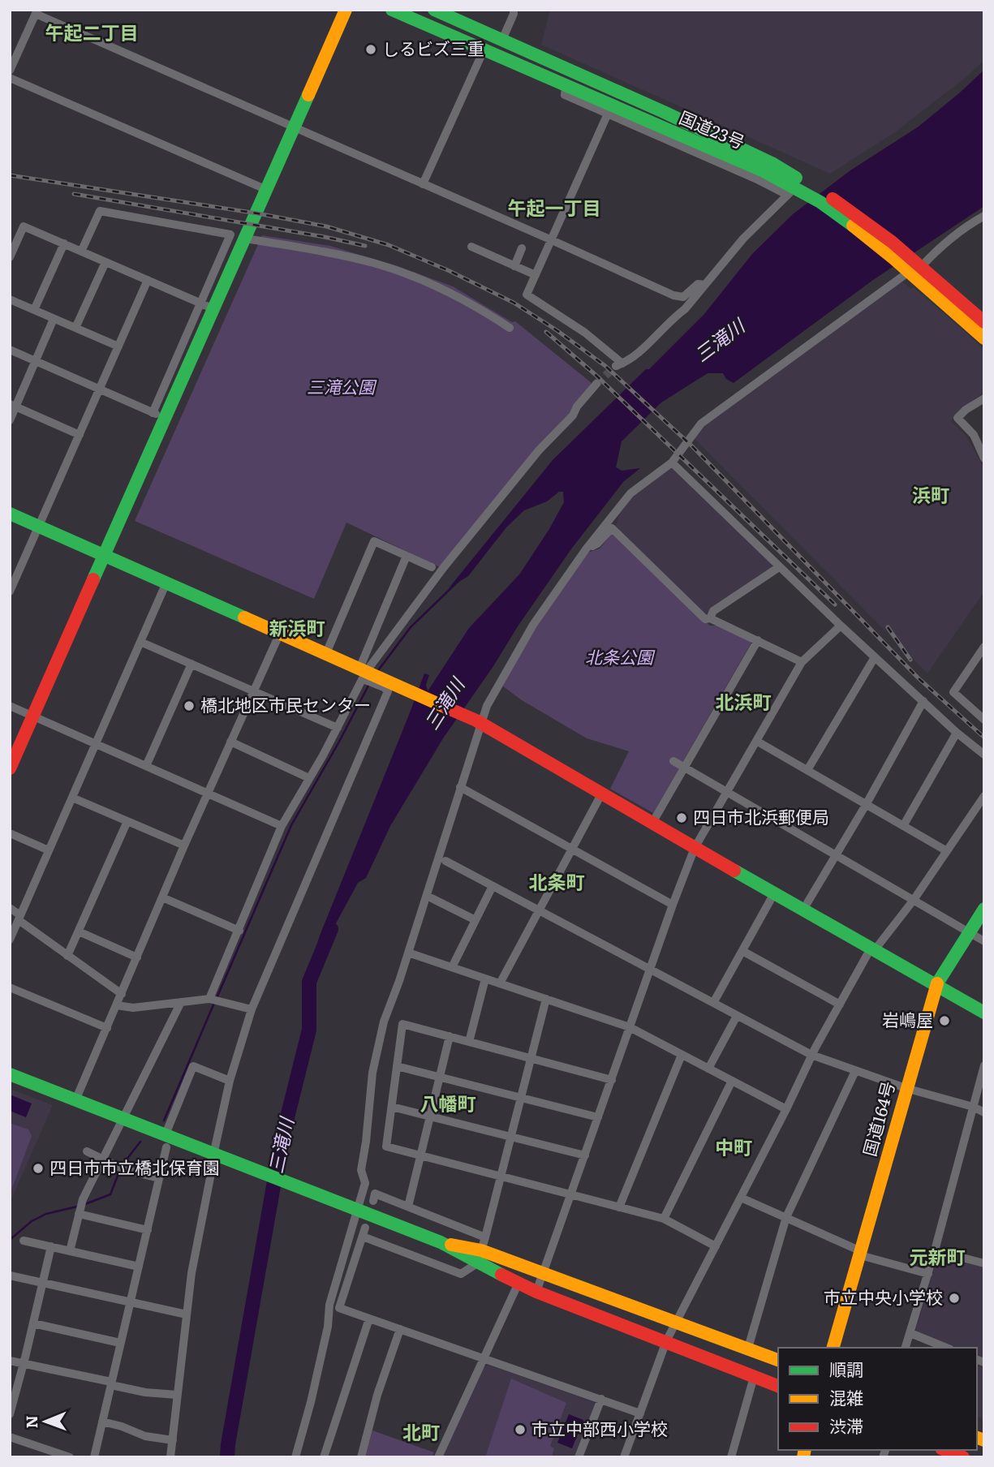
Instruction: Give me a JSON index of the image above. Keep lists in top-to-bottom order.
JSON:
{
  "streets": {
    "main road": ["国道23号", "国道164号"]
  },
  "districts": [
    "午起二丁目",
    "午起一丁目",
    "浜町",
    "新浜町",
    "北浜町",
    "北条町",
    "八幡町",
    "中町",
    "元新町",
    "北町"
  ],
  "water": ["三滝川"],
  "parks": ["三滝公園", "北条公園"],
  "places": [
    "しるビズ三重",
    "橋北地区市民センター",
    "四日市北浜郵便局",
    "岩嶋屋",
    "四日市市立橋北保育園",
    "市立中央小学校",
    "市立中部西小学校"
  ],
  "legend": ["順調", "混雑", "渋滞"],
  "north": "left"
}
